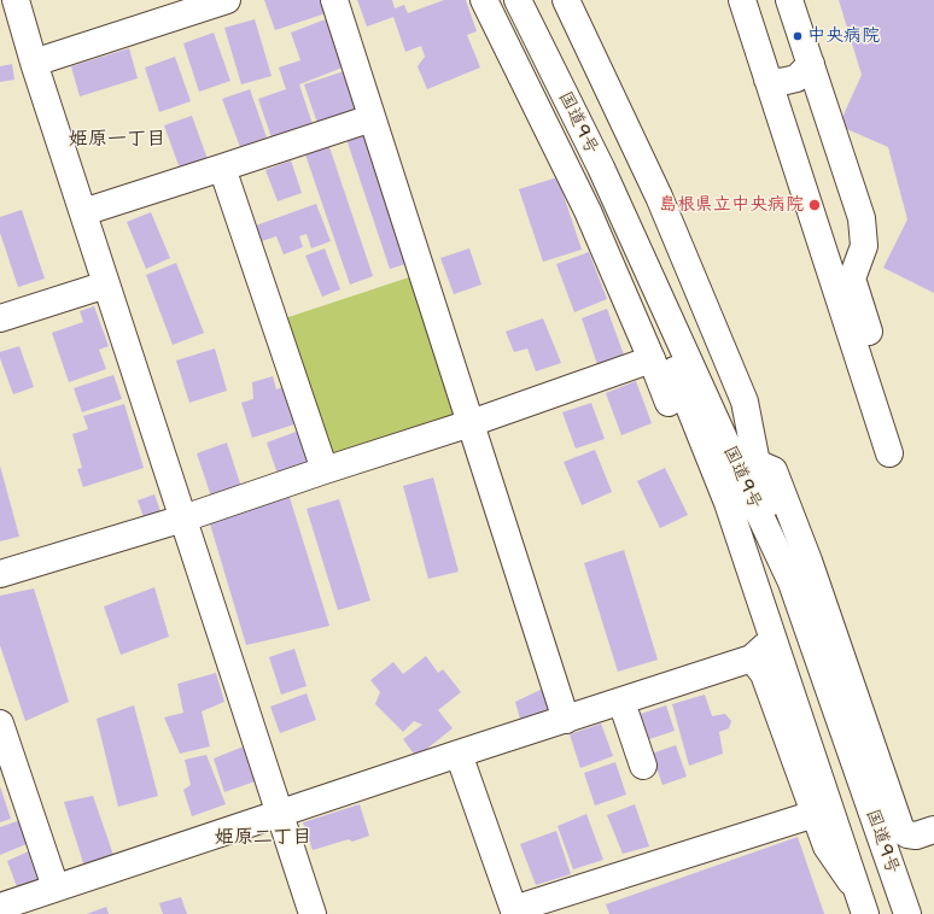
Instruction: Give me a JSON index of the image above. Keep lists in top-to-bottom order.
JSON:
{
  "streets": {
    "main road": ["国道9号"]
  },
  "districts": ["姫原一丁目", "姫原二丁目"],
  "places": ["中央病院", "島根県立中央病院"]
}
